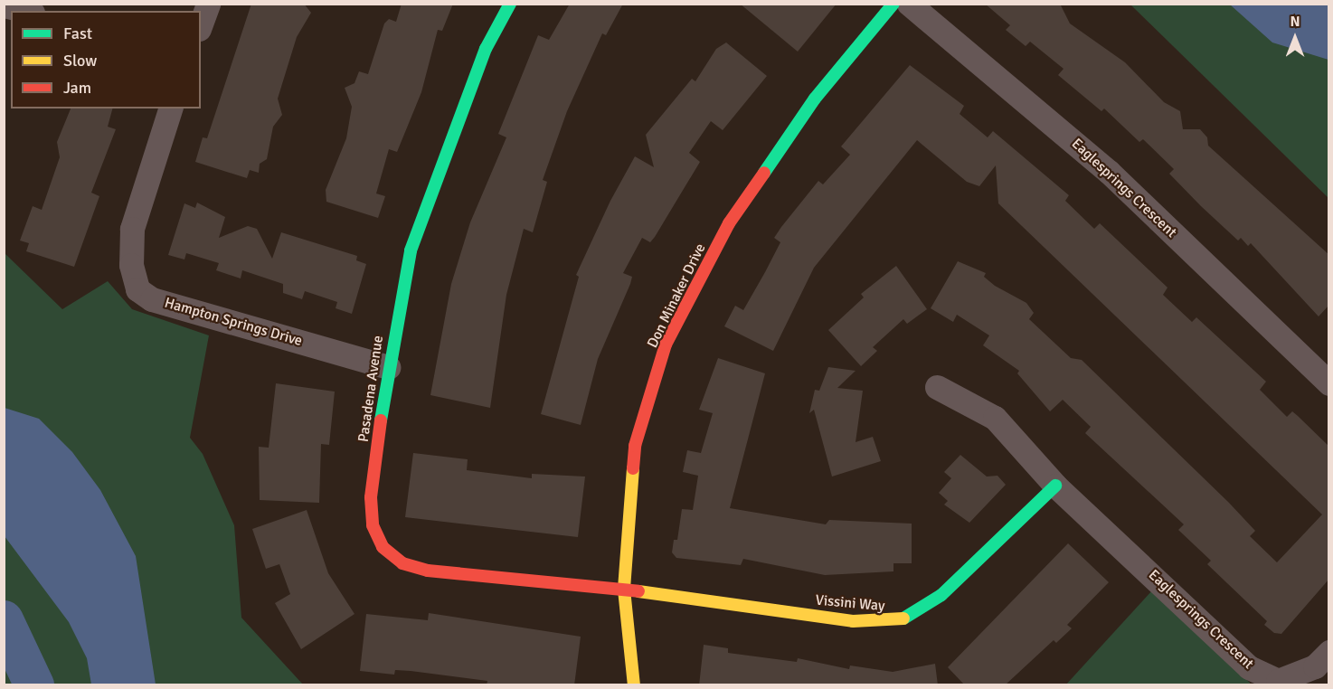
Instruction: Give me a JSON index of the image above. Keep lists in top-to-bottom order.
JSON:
{
  "streets": {
    "street": [
      "Eaglesprings Crescent",
      "Don Minaker Drive",
      "Hampton Springs Drive",
      "Pasadena Avenue",
      "Vissini Way"
    ]
  },
  "crossings": [
    ["Eaglesprings Crescent", "Vissini Way"],
    ["Don Minaker Drive", "Pasadena Avenue"],
    ["Don Minaker Drive", "Vissini Way"],
    ["Hampton Springs Drive", "Pasadena Avenue"],
    ["Pasadena Avenue", "Vissini Way"]
  ],
  "legend": ["Fast", "Slow", "Jam"],
  "north": "top"
}
